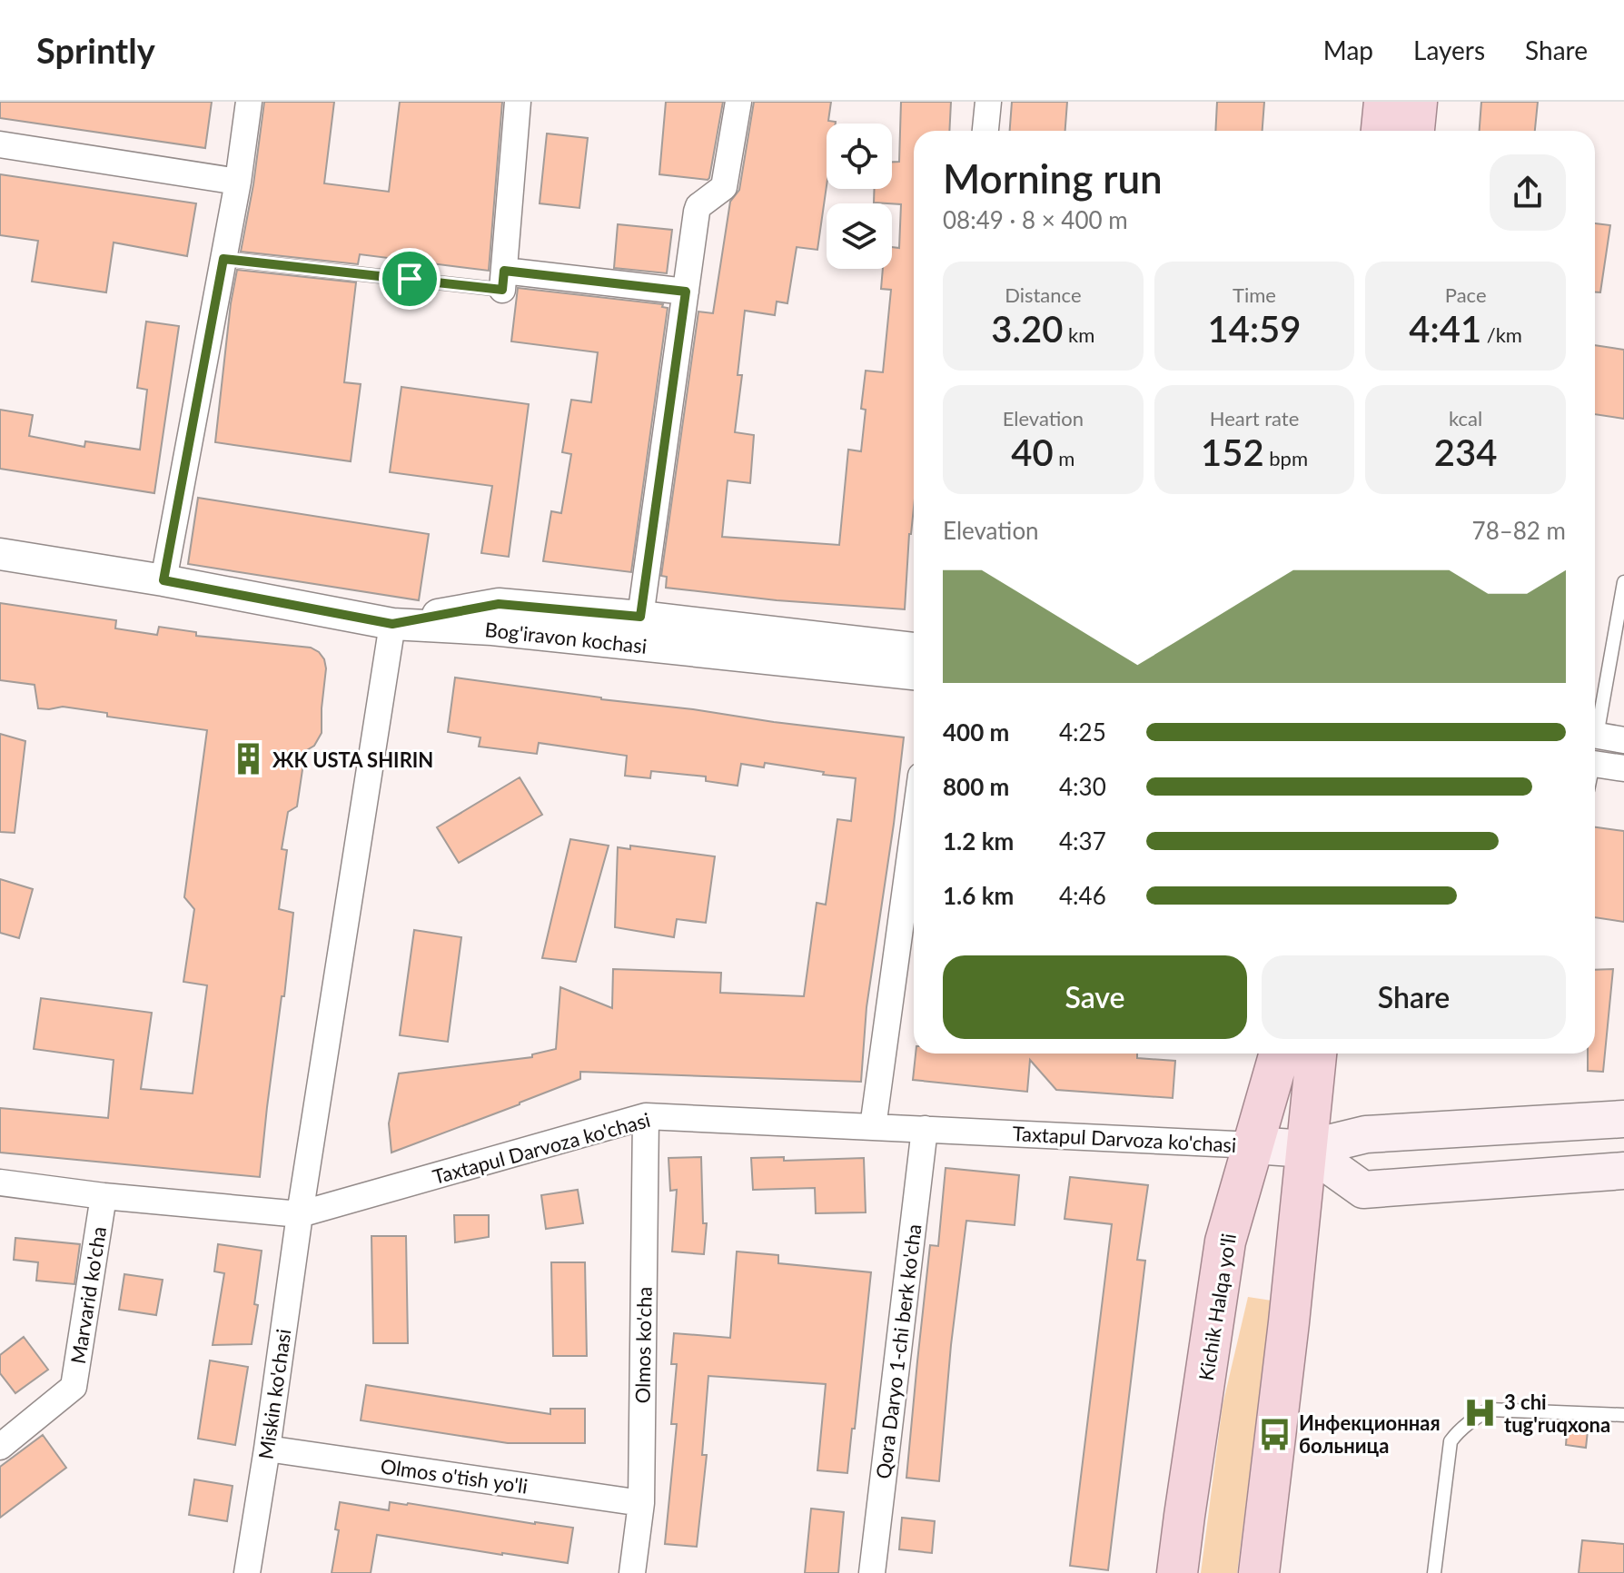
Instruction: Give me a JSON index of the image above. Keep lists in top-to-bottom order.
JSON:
{
  "streets": {
    "highway": ["Kichik Halqa yo'li"],
    "main road": ["Taxtapul Darvoza ko'chasi"],
    "street": [
      "Bog'iravon kochasi",
      "Marvarid ko'cha",
      "Olmos ko'cha",
      "Qora Daryo 1-chi berk ko'cha",
      "Miskin ko'chasi",
      "Olmos o'tish yo'li"
    ]
  },
  "crossings": [
    ["Bog'iravon kochasi", "Miskin ko'chasi"],
    ["Taxtapul Darvoza ko'chasi", "Marvarid ko'cha"],
    ["Taxtapul Darvoza ko'chasi", "Kichik Halqa yo'li"],
    ["Taxtapul Darvoza ko'chasi", "Olmos ko'cha"],
    ["Taxtapul Darvoza ko'chasi", "Qora Daryo 1-chi berk ko'cha"],
    ["Taxtapul Darvoza ko'chasi", "Miskin ko'chasi"],
    ["Olmos ko'cha", "Olmos o'tish yo'li"],
    ["Miskin ko'chasi", "Olmos o'tish yo'li"]
  ],
  "places": {
    "building": ["ЖК USTA SHIRIN"],
    "hospital": ["3 chi tug'ruqxona"],
    "bus stop": ["Инфекционная больница"]
  },
  "page": {
    "header": "Sprintly",
    "nav": ["Map", "Layers", "Share"],
    "heading": ["Morning run", "08:49 · 8 × 400 m"],
    "stats": [
      ["Distance", "3.20 km"],
      ["Time", "14:59"],
      ["Pace", "4:41 /km"],
      ["Elevation", "40 m"],
      ["Heart rate", "152 bpm"],
      ["kcal", "234"]
    ],
    "chart": ["Elevation", "78–82 m"],
    "list": [
      {
        "name": "400 m",
        "note": "4:25"
      },
      {
        "name": "800 m",
        "note": "4:30"
      },
      {
        "name": "1.2 km",
        "note": "4:37"
      },
      {
        "name": "1.6 km",
        "note": "4:46"
      }
    ],
    "buttons": ["Save", "Share"]
  }
}
